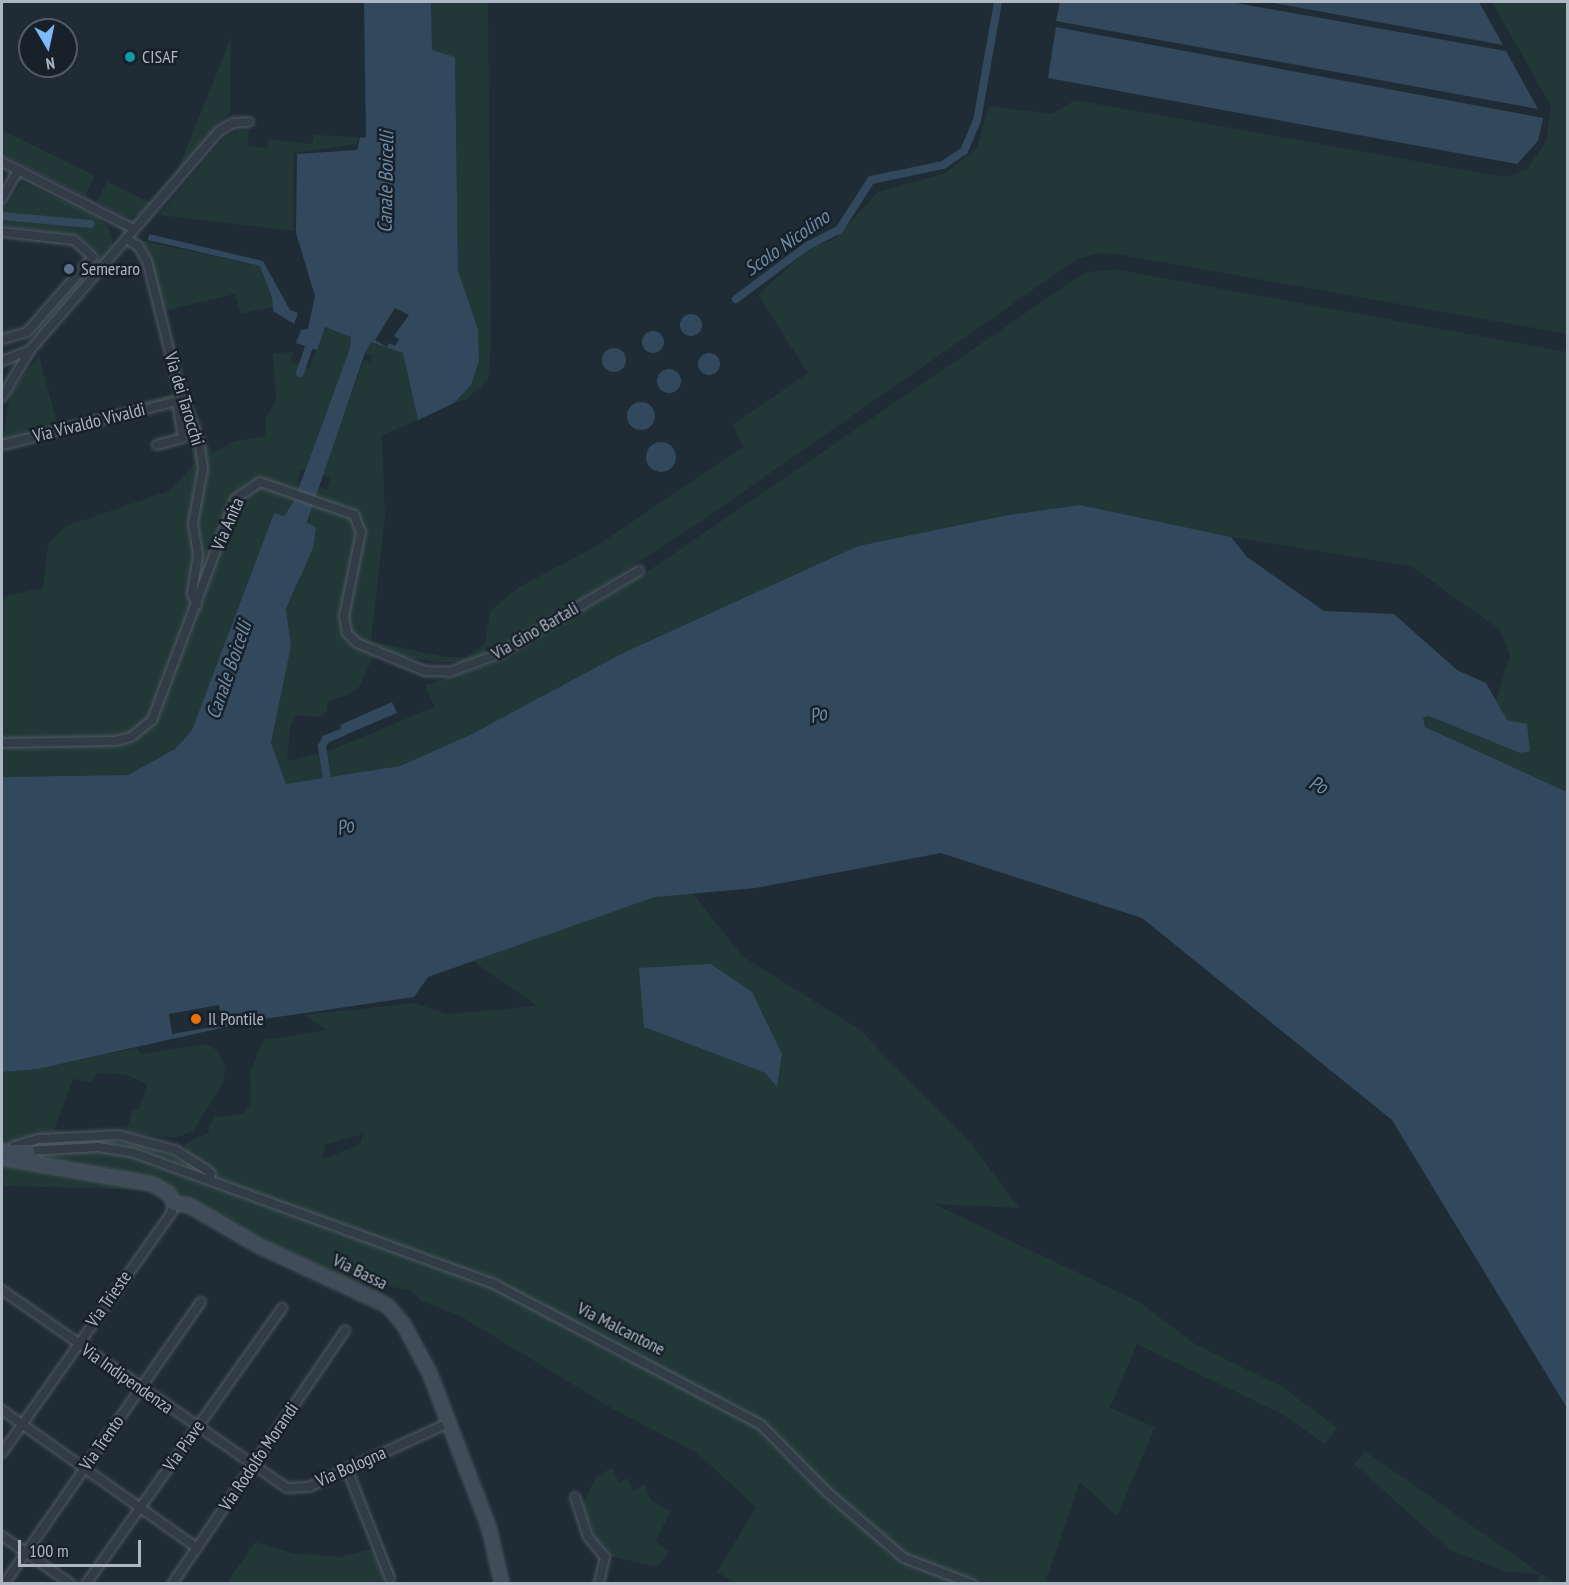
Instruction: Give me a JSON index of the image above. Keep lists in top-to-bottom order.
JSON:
{
  "streets": {
    "street": [
      "Via dei Tarocchi",
      "Via Vivaldo Vivaldi",
      "Via Anita",
      "Via Gino Bartali",
      "Via Bassa",
      "Via Trieste",
      "Via Malcantone",
      "Via Indipendenza",
      "Via Trento",
      "Via Piave",
      "Via Rodolfo Morandi",
      "Via Bologna"
    ]
  },
  "crossings": [
    ["Via dei Tarocchi", "Via Vivaldo Vivaldi"],
    ["Via dei Tarocchi", "Via Anita"],
    ["Via Anita", "Via Gino Bartali"],
    ["Via Bassa", "Via Trieste"],
    ["Via Bassa", "Via Malcantone"],
    ["Via Bassa", "Via Bologna"],
    ["Via Trieste", "Via Indipendenza"],
    ["Via Indipendenza", "Via Trento"],
    ["Via Indipendenza", "Via Piave"],
    ["Via Indipendenza", "Via Rodolfo Morandi"],
    ["Via Indipendenza", "Via Bologna"],
    ["Via Rodolfo Morandi", "Via Bologna"]
  ],
  "water": ["Canale Boicelli", "Scolo Nicolino", "Po"],
  "places": ["CISAF", "Semeraro", "Il Pontile"],
  "scale_bar": "100 m",
  "north": "bottom"
}
